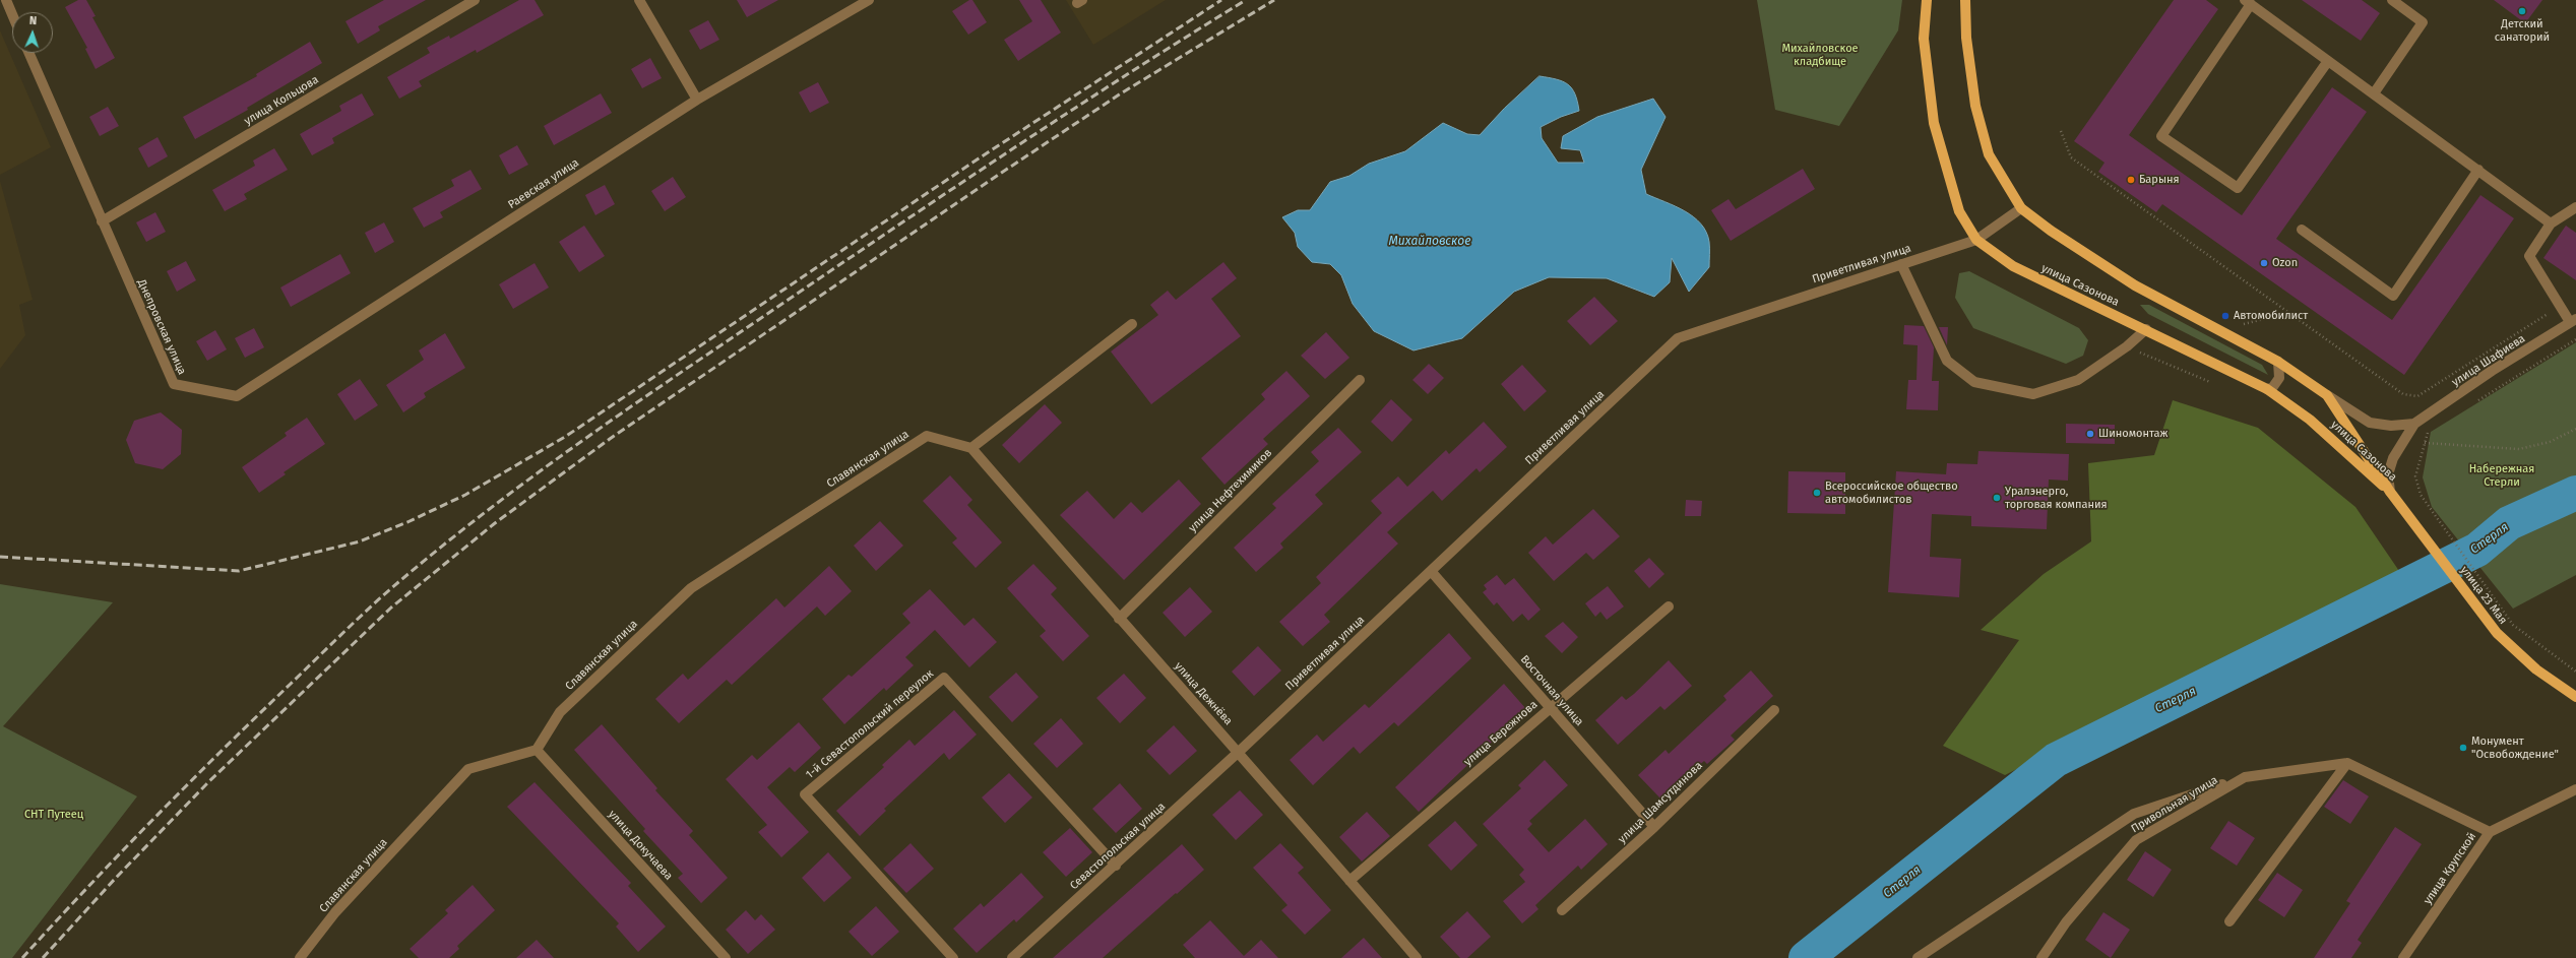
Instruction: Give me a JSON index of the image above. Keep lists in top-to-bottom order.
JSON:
{
  "streets": {
    "main road": ["улица Сазонова", "улица 23 Мая"],
    "street": [
      "улица Кольцова",
      "Раевская улица",
      "Приветливая улица",
      "Днепровская улица",
      "улица Шафиева",
      "Славянская улица",
      "улица Нефтехимиков",
      "Восточная улица",
      "улица Дежнёва",
      "1-й Севастопольский переулок",
      "улица Бережнова",
      "улица Шамсутдинова",
      "Привольная улица",
      "улица Докучаева",
      "Севастопольская улица",
      "улица Крупской"
    ]
  },
  "crossings": [
    ["улица Кольцова", "Днепровская улица"],
    ["Раевская улица", "Днепровская улица"],
    ["Приветливая улица", "улица Сазонова"],
    ["Приветливая улица", "Восточная улица"],
    ["Приветливая улица", "улица Дежнёва"],
    ["Приветливая улица", "Севастопольская улица"],
    ["улица Сазонова", "улица 23 Мая"],
    ["Славянская улица", "улица Дежнёва"],
    ["Славянская улица", "улица Докучаева"],
    ["улица Нефтехимиков", "улица Дежнёва"],
    ["Восточная улица", "улица Бережнова"],
    ["Восточная улица", "улица Шамсутдинова"],
    ["улица Дежнёва", "улица Бережнова"],
    ["улица Дежнёва", "Севастопольская улица"],
    ["1-й Севастопольский переулок", "Севастопольская улица"]
  ],
  "water": ["Михайловское", "Стерля"],
  "parks": ["Михайловское кладбище", "Набережная Стерли", "СНТ Путеец"],
  "places": [
    "Детский санаторий",
    "Барыня",
    "Ozon",
    "Автомобилист",
    "Шиномонтаж",
    "Всероссийское общество автомобилистов",
    "Уралэнерго, торговая компания",
    "Монумент \"Освобождение\""
  ],
  "north": "top"
}
